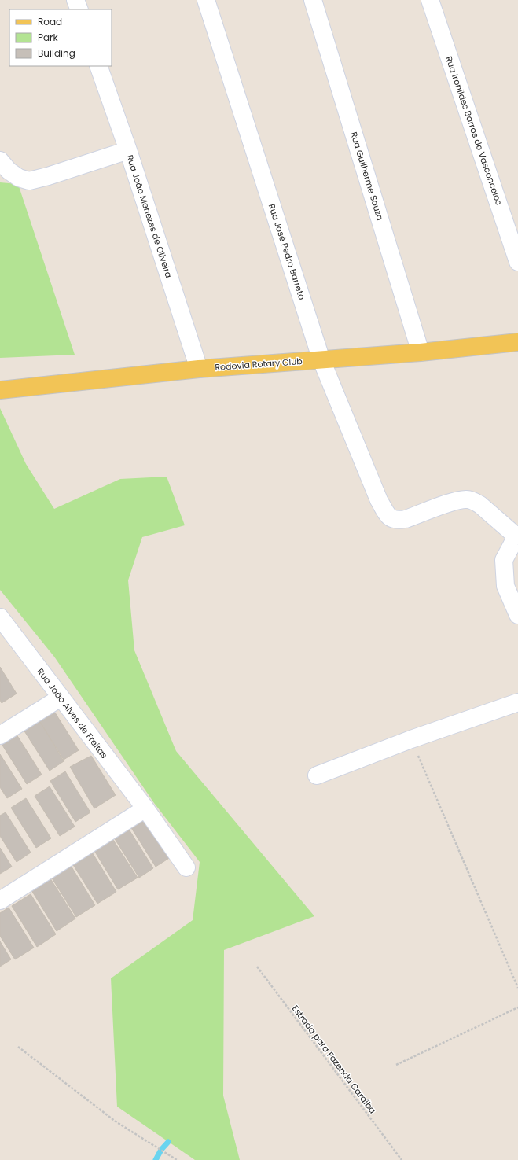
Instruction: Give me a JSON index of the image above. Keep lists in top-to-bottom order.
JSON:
{
  "streets": {
    "main road": ["Rodovia Rotary Club"],
    "street": [
      "Rua Ironildes Barros de Vasconcelos",
      "Rua Guilherme Souza",
      "Rua João Menezes de Oliveira",
      "Rua José Pedro Barreto",
      "Rua João Alves de Freitas"
    ],
    "path": ["Estrada para Fazenda Caraíba"]
  },
  "crossings": [
    ["Rua Guilherme Souza", "Rodovia Rotary Club"],
    ["Rua João Menezes de Oliveira", "Rodovia Rotary Club"],
    ["Rua José Pedro Barreto", "Rodovia Rotary Club"]
  ],
  "legend": ["Road", "Park", "Building"]
}
